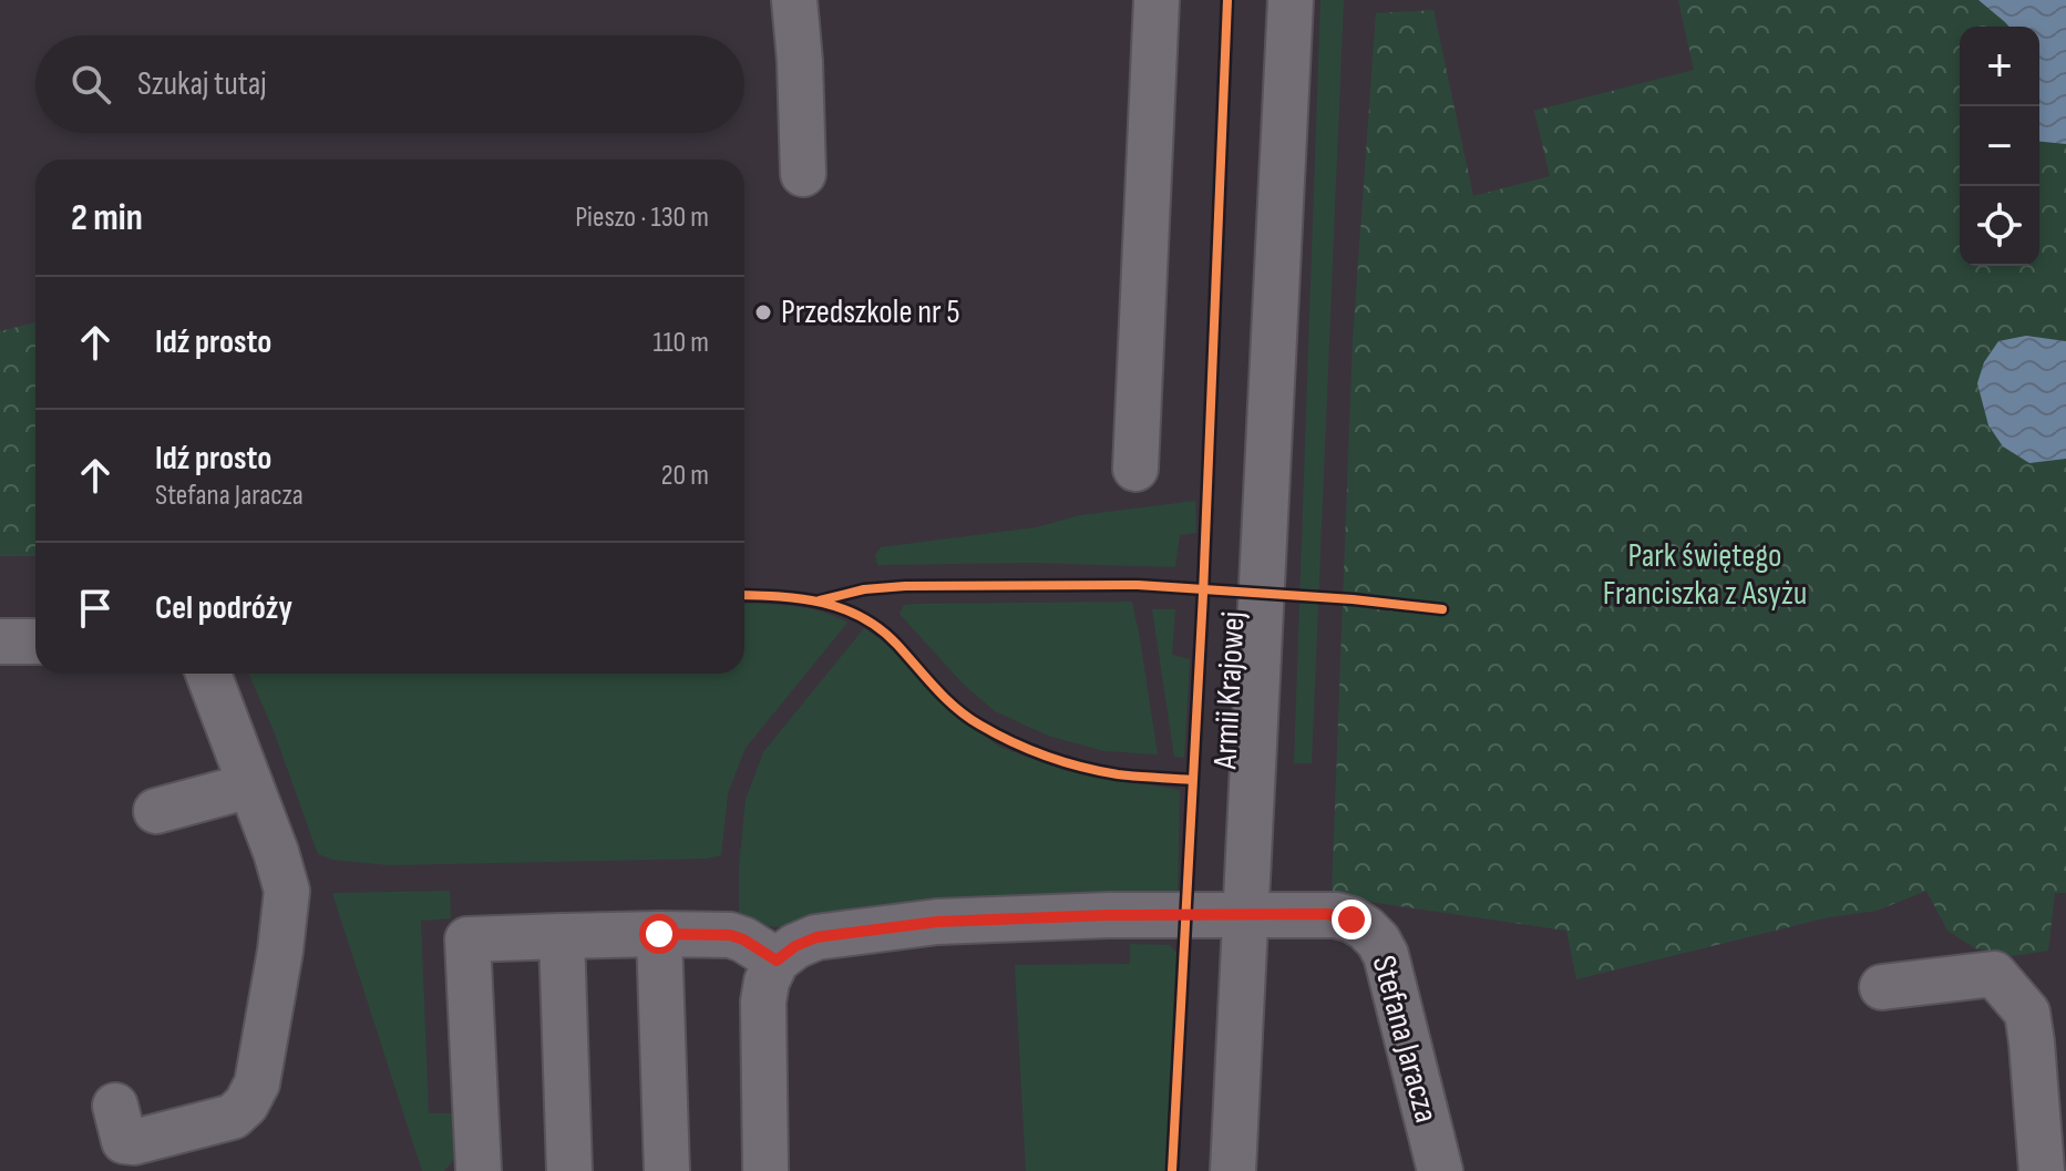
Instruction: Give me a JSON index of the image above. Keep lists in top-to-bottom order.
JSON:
{
  "streets": {
    "street": ["Armii Krajowej", "Stefana Jaracza"]
  },
  "crossings": [
    ["Armii Krajowej", "Stefana Jaracza"]
  ],
  "parks": ["Park świętego Franciszka z Asyżu"],
  "places": ["Przedszkole nr 5"],
  "page": {
    "map_buttons": ["+", "−"],
    "search": "Szukaj tutaj",
    "heading": ["2 min", "Pieszo · 130 m"],
    "list": [
      ["Idź prosto", "110 m"],
      ["Idź prosto", "Stefana Jaracza", "20 m"],
      "Cel podróży"
    ]
  }
}
